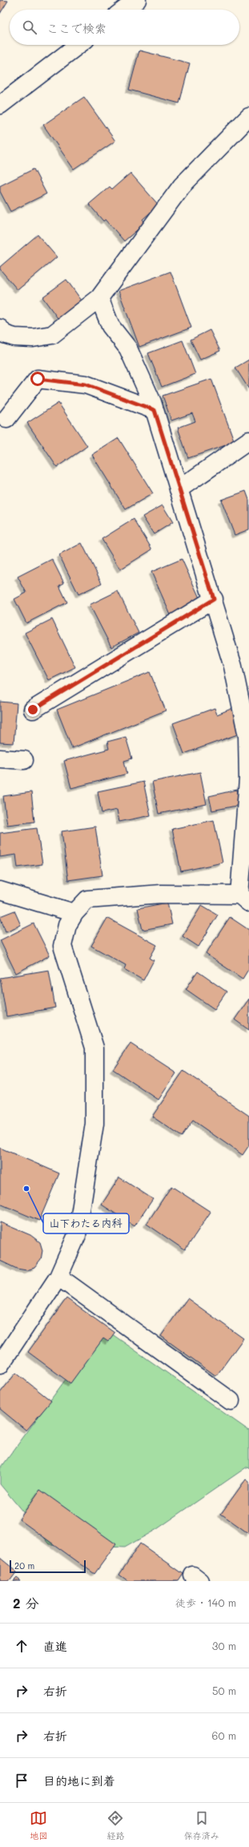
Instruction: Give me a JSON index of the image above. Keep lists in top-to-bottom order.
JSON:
{
  "places": ["山下わたる内科"],
  "scale_bar": "20 m",
  "page": {
    "search": "ここで検索",
    "scale": "20 m",
    "heading": ["2 分", "徒歩 · 140 m"],
    "list": [
      ["直進", "30 m"],
      ["右折", "50 m"],
      ["右折", "60 m"],
      "目的地に到着"
    ],
    "nav": ["地図", "経路", "保存済み"]
  }
}
